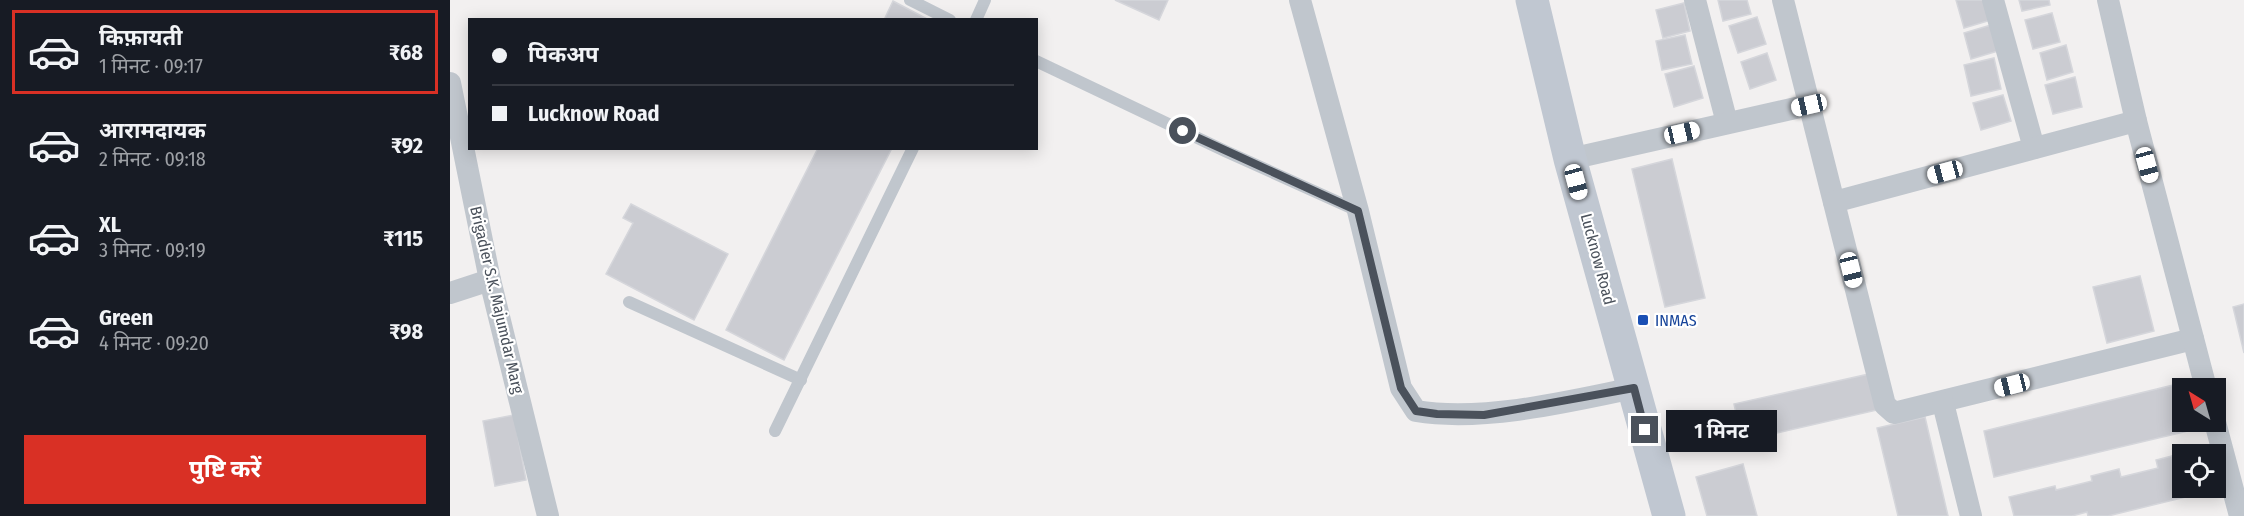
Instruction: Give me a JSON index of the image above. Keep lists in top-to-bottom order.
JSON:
{
  "streets": {
    "street": ["Lucknow Road", "Brigadier S.K. Majumdar Marg"]
  },
  "places": {
    "transit": ["INMAS"]
  },
  "north": "top left",
  "page": {
    "list": [
      {
        "name": "किफ़ायती",
        "note": "1 मिनट · 09:17",
        "value": "₹68"
      },
      {
        "name": "आरामदायक",
        "note": "2 मिनट · 09:18",
        "value": "₹92"
      },
      {
        "name": "XL",
        "note": "3 मिनट · 09:19",
        "value": "₹115"
      },
      {
        "name": "Green",
        "note": "4 मिनट · 09:20",
        "value": "₹98"
      }
    ],
    "banner": ["पिकअप", "Lucknow Road"],
    "bubble": "1 मिनट",
    "buttons": "पुष्टि करें"
  }
}
